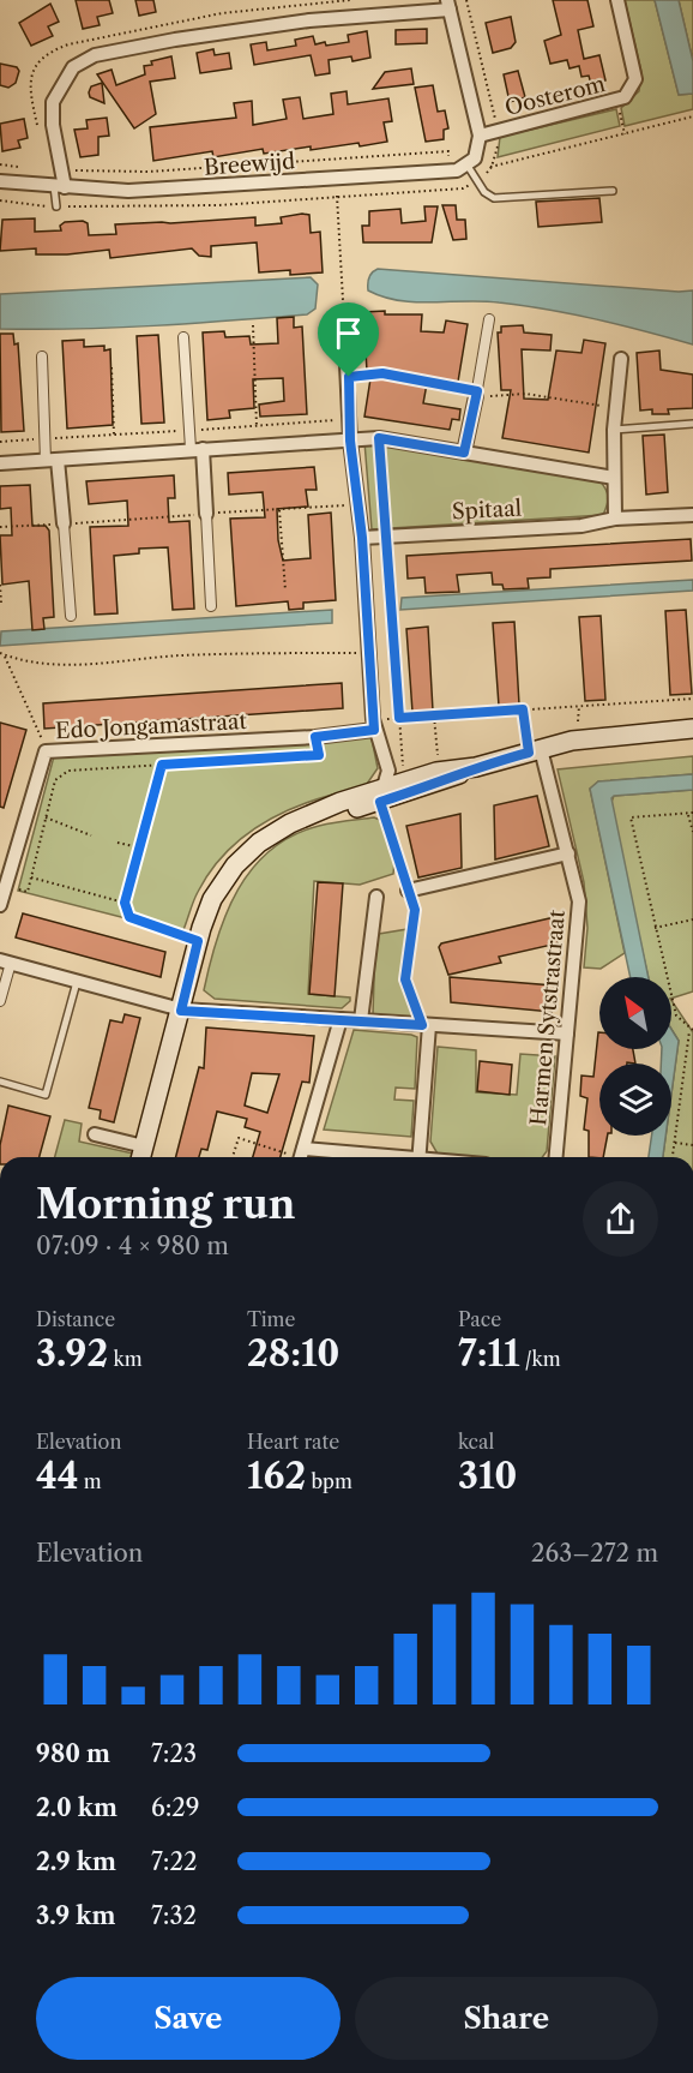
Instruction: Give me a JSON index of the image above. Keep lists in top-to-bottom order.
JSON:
{
  "streets": {
    "street": [
      "Oosterom",
      "Breewijd",
      "Spitaal",
      "Edo Jongamastraat",
      "Harmen Sytstrastraat"
    ]
  },
  "north": "top left",
  "page": {
    "heading": ["Morning run", "07:09 · 4 × 980 m"],
    "stats": [
      ["Distance", "3.92 km"],
      ["Time", "28:10"],
      ["Pace", "7:11 /km"],
      ["Elevation", "44 m"],
      ["Heart rate", "162 bpm"],
      ["kcal", "310"]
    ],
    "chart": ["Elevation", "263–272 m"],
    "list": [
      {
        "name": "980 m",
        "note": "7:23"
      },
      {
        "name": "2.0 km",
        "note": "6:29"
      },
      {
        "name": "2.9 km",
        "note": "7:22"
      },
      {
        "name": "3.9 km",
        "note": "7:32"
      }
    ],
    "buttons": ["Save", "Share"]
  }
}
